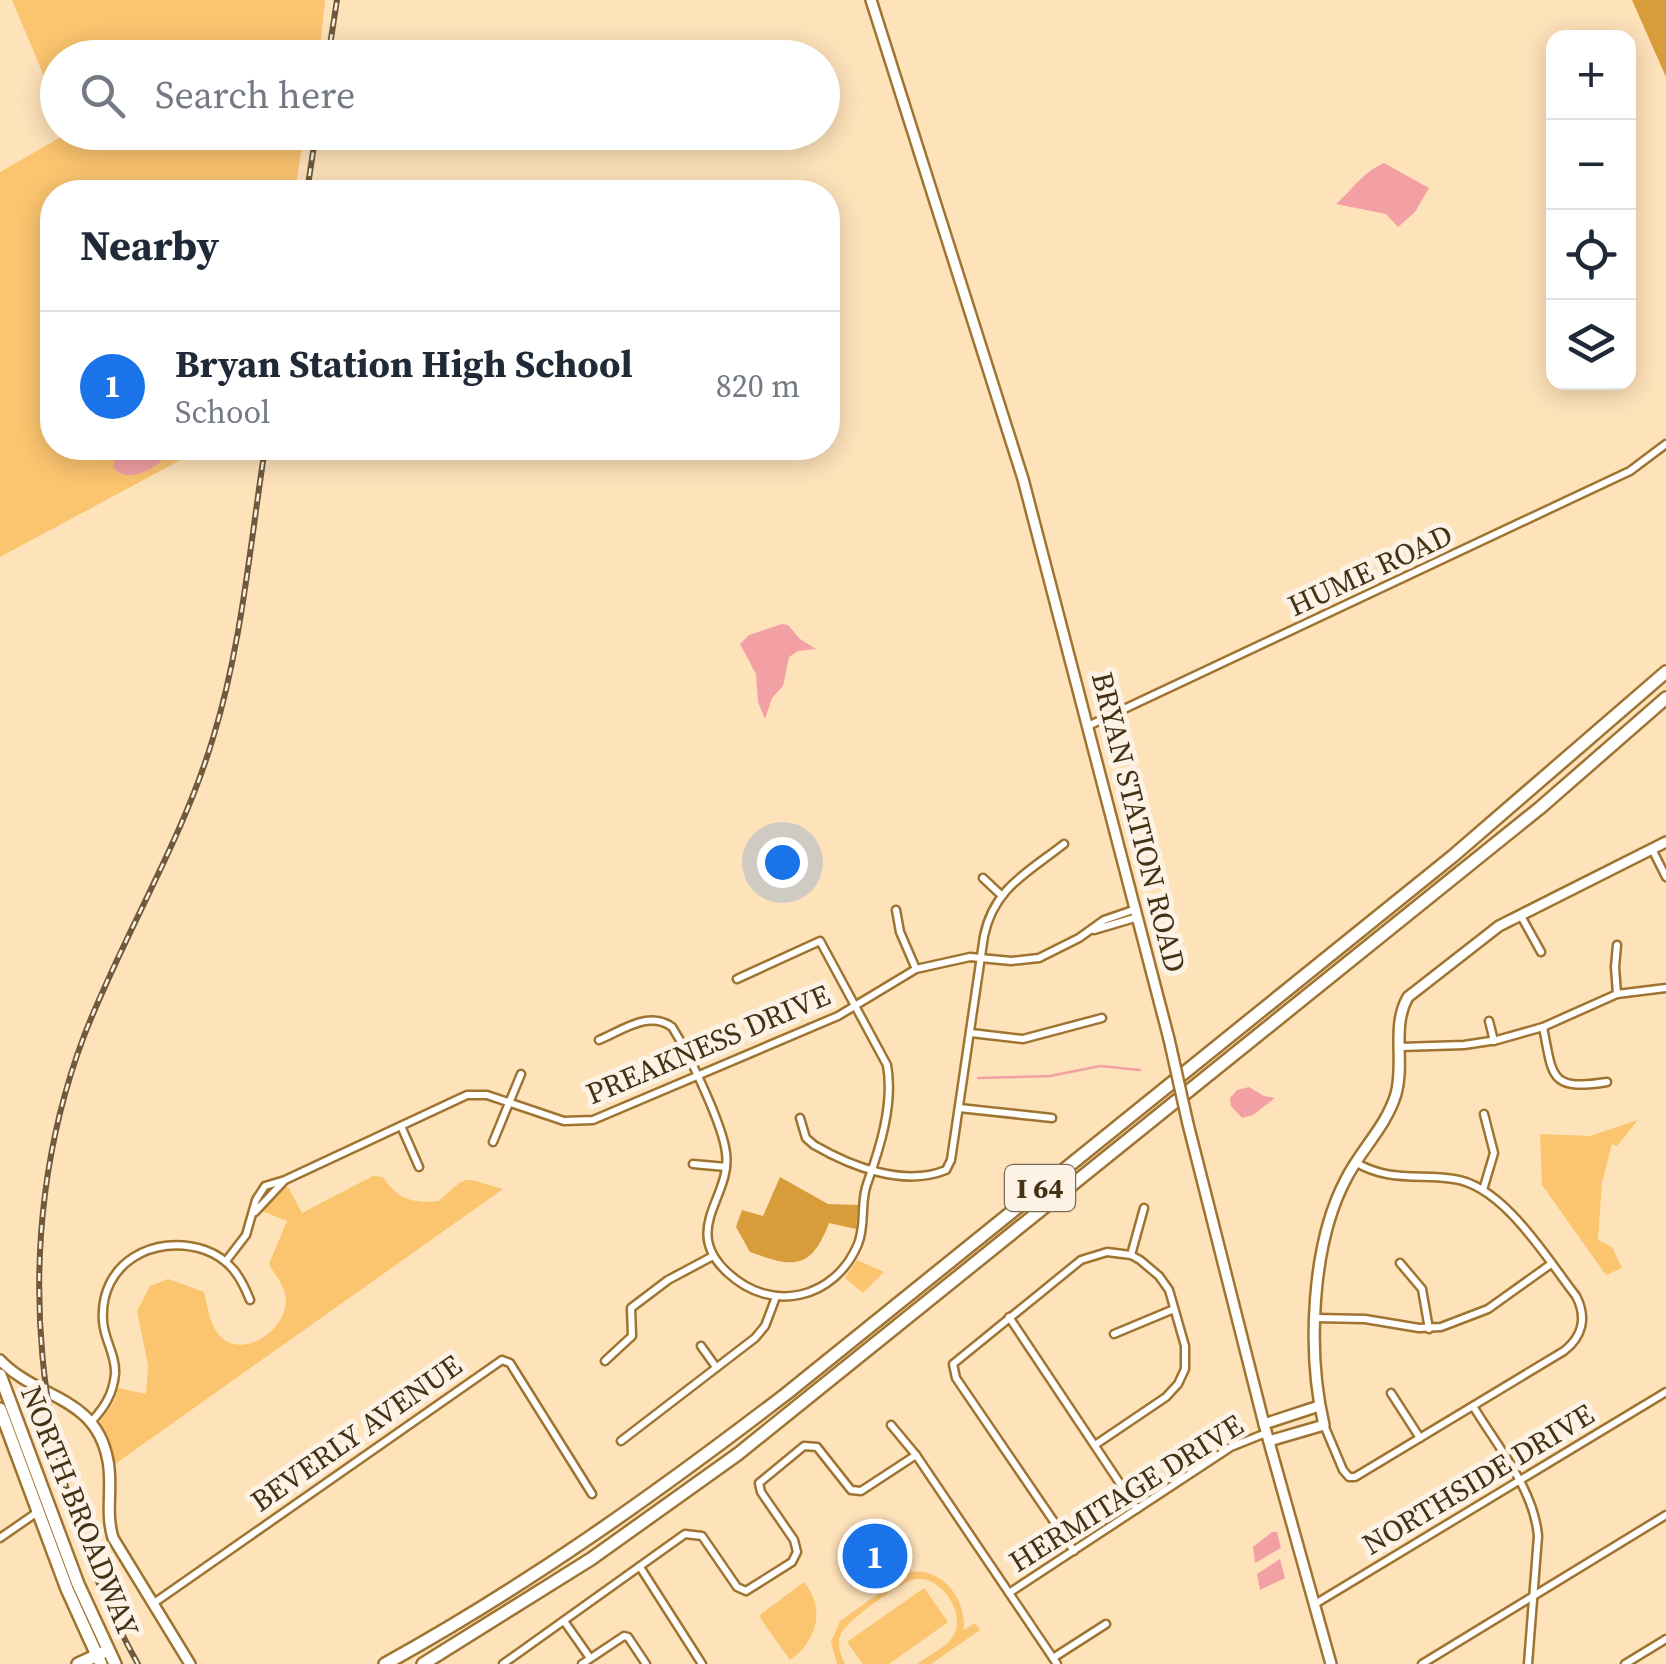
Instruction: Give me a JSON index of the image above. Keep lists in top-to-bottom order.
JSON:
{
  "streets": {
    "highway": ["I 64", "NORTH BROADWAY"],
    "main road": ["BRYAN STATION ROAD"],
    "street": [
      "HUME ROAD",
      "PREAKNESS DRIVE",
      "BEVERLY AVENUE",
      "NORTHSIDE DRIVE",
      "HERMITAGE DRIVE"
    ]
  },
  "crossings": [
    ["HUME ROAD", "BRYAN STATION ROAD"],
    ["BRYAN STATION ROAD", "PREAKNESS DRIVE"],
    ["BRYAN STATION ROAD", "NORTHSIDE DRIVE"],
    ["BRYAN STATION ROAD", "HERMITAGE DRIVE"]
  ],
  "page": {
    "map_buttons": ["+", "−"],
    "search": "Search here",
    "heading": "Nearby",
    "list": [
      {
        "mark": "1",
        "name": "Bryan Station High School",
        "note": "School",
        "value": "820 m"
      }
    ],
    "pins": "1"
  }
}
